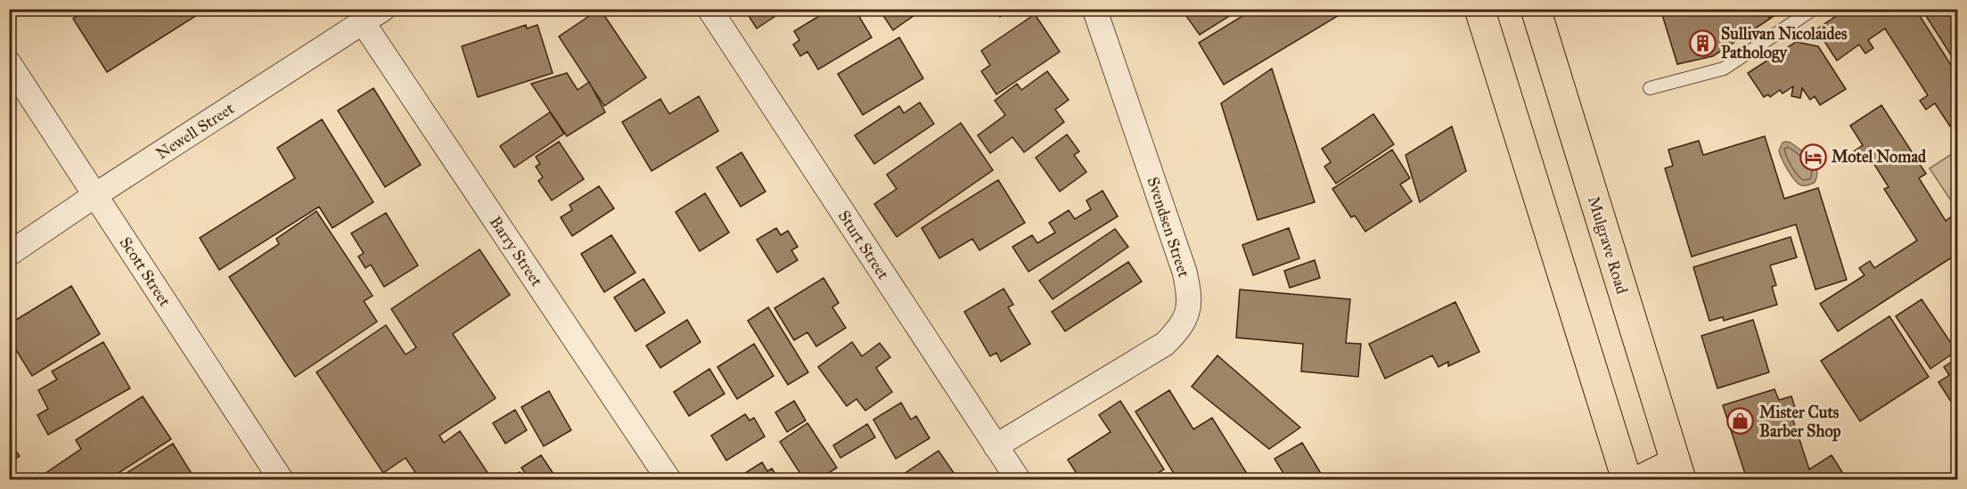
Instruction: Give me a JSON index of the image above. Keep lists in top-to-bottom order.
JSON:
{
  "streets": {
    "main road": ["Mulgrave Road"],
    "street": [
      "Newell Street",
      "Svendsen Street",
      "Sturt Street",
      "Barry Street",
      "Scott Street"
    ]
  },
  "crossings": [
    ["Newell Street", "Barry Street"],
    ["Newell Street", "Scott Street"],
    ["Svendsen Street", "Sturt Street"]
  ],
  "places": {
    "building": ["Sullivan Nicolaides Pathology"],
    "hotel": ["Motel Nomad"],
    "shop": ["Mister Cuts Barber Shop"]
  }
}
